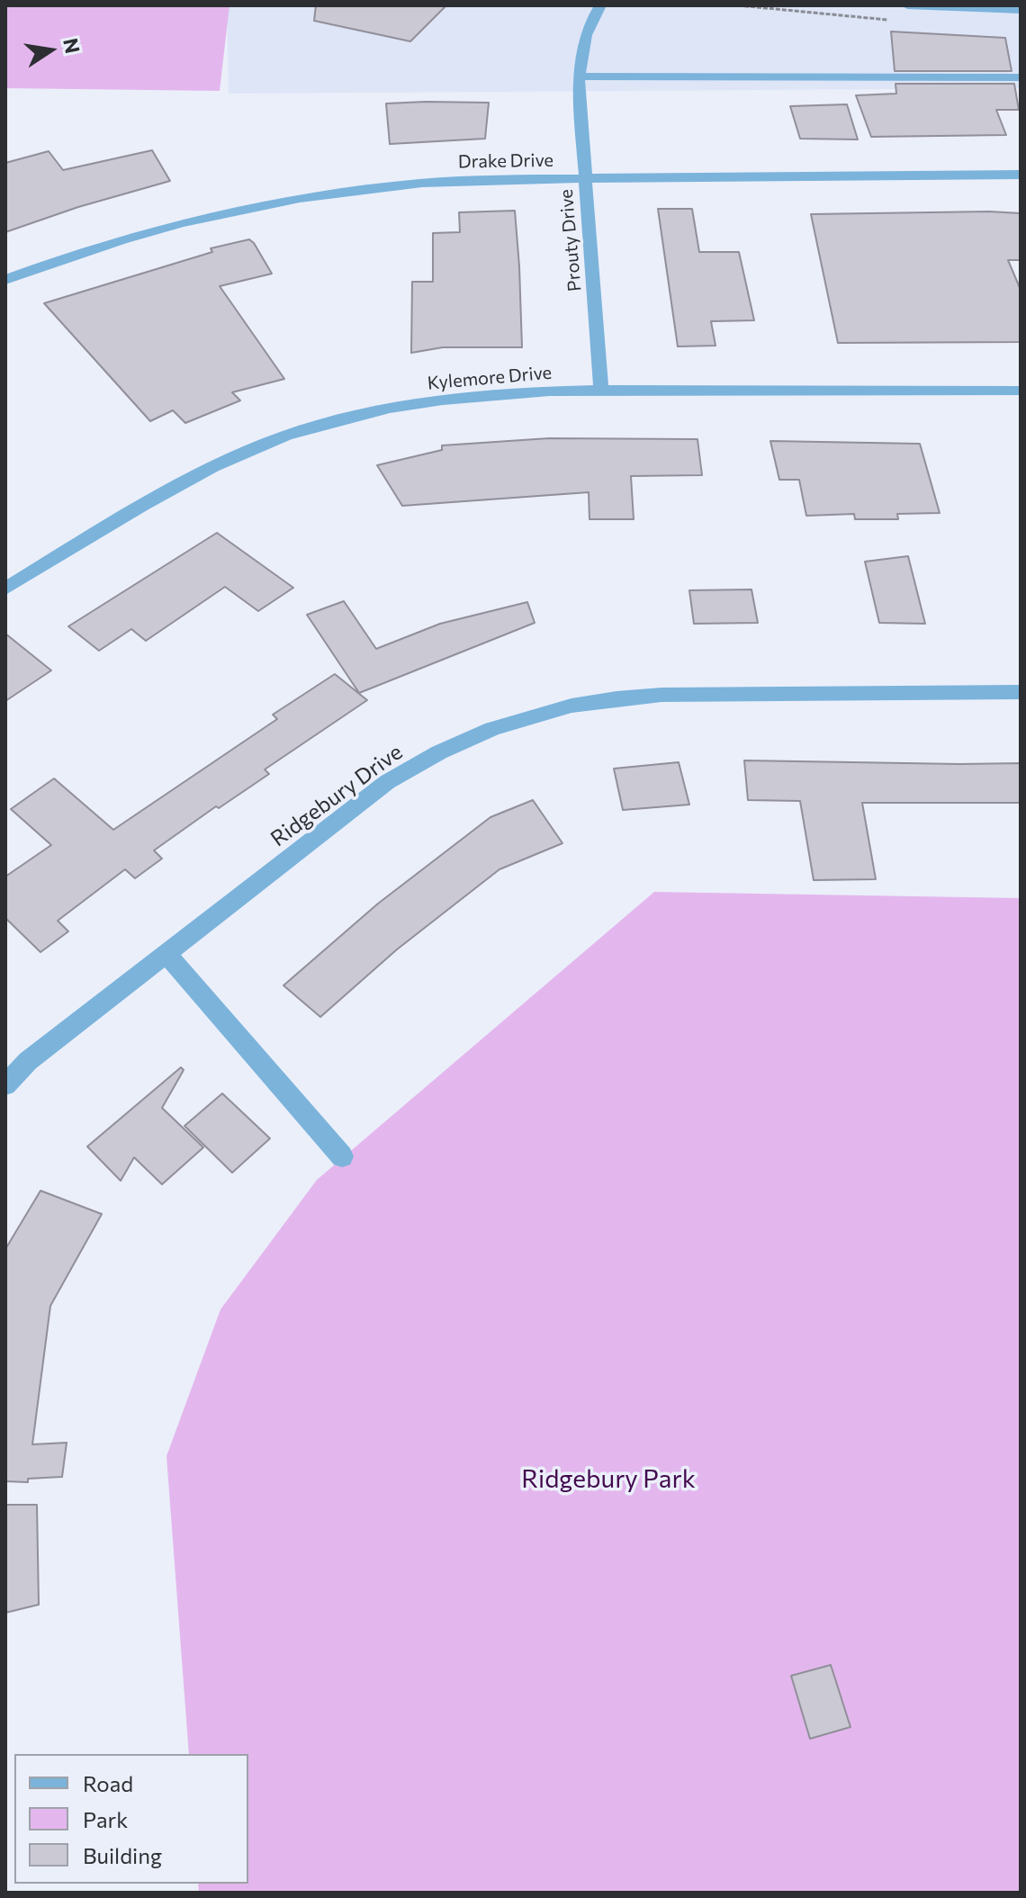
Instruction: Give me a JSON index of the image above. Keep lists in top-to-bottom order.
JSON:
{
  "streets": {
    "street": [
      "Drake Drive",
      "Prouty Drive",
      "Kylemore Drive",
      "Ridgebury Drive"
    ]
  },
  "crossings": [
    ["Drake Drive", "Prouty Drive"],
    ["Prouty Drive", "Kylemore Drive"]
  ],
  "parks": ["Ridgebury Park"],
  "legend": ["Road", "Park", "Building"],
  "north": "right"
}
